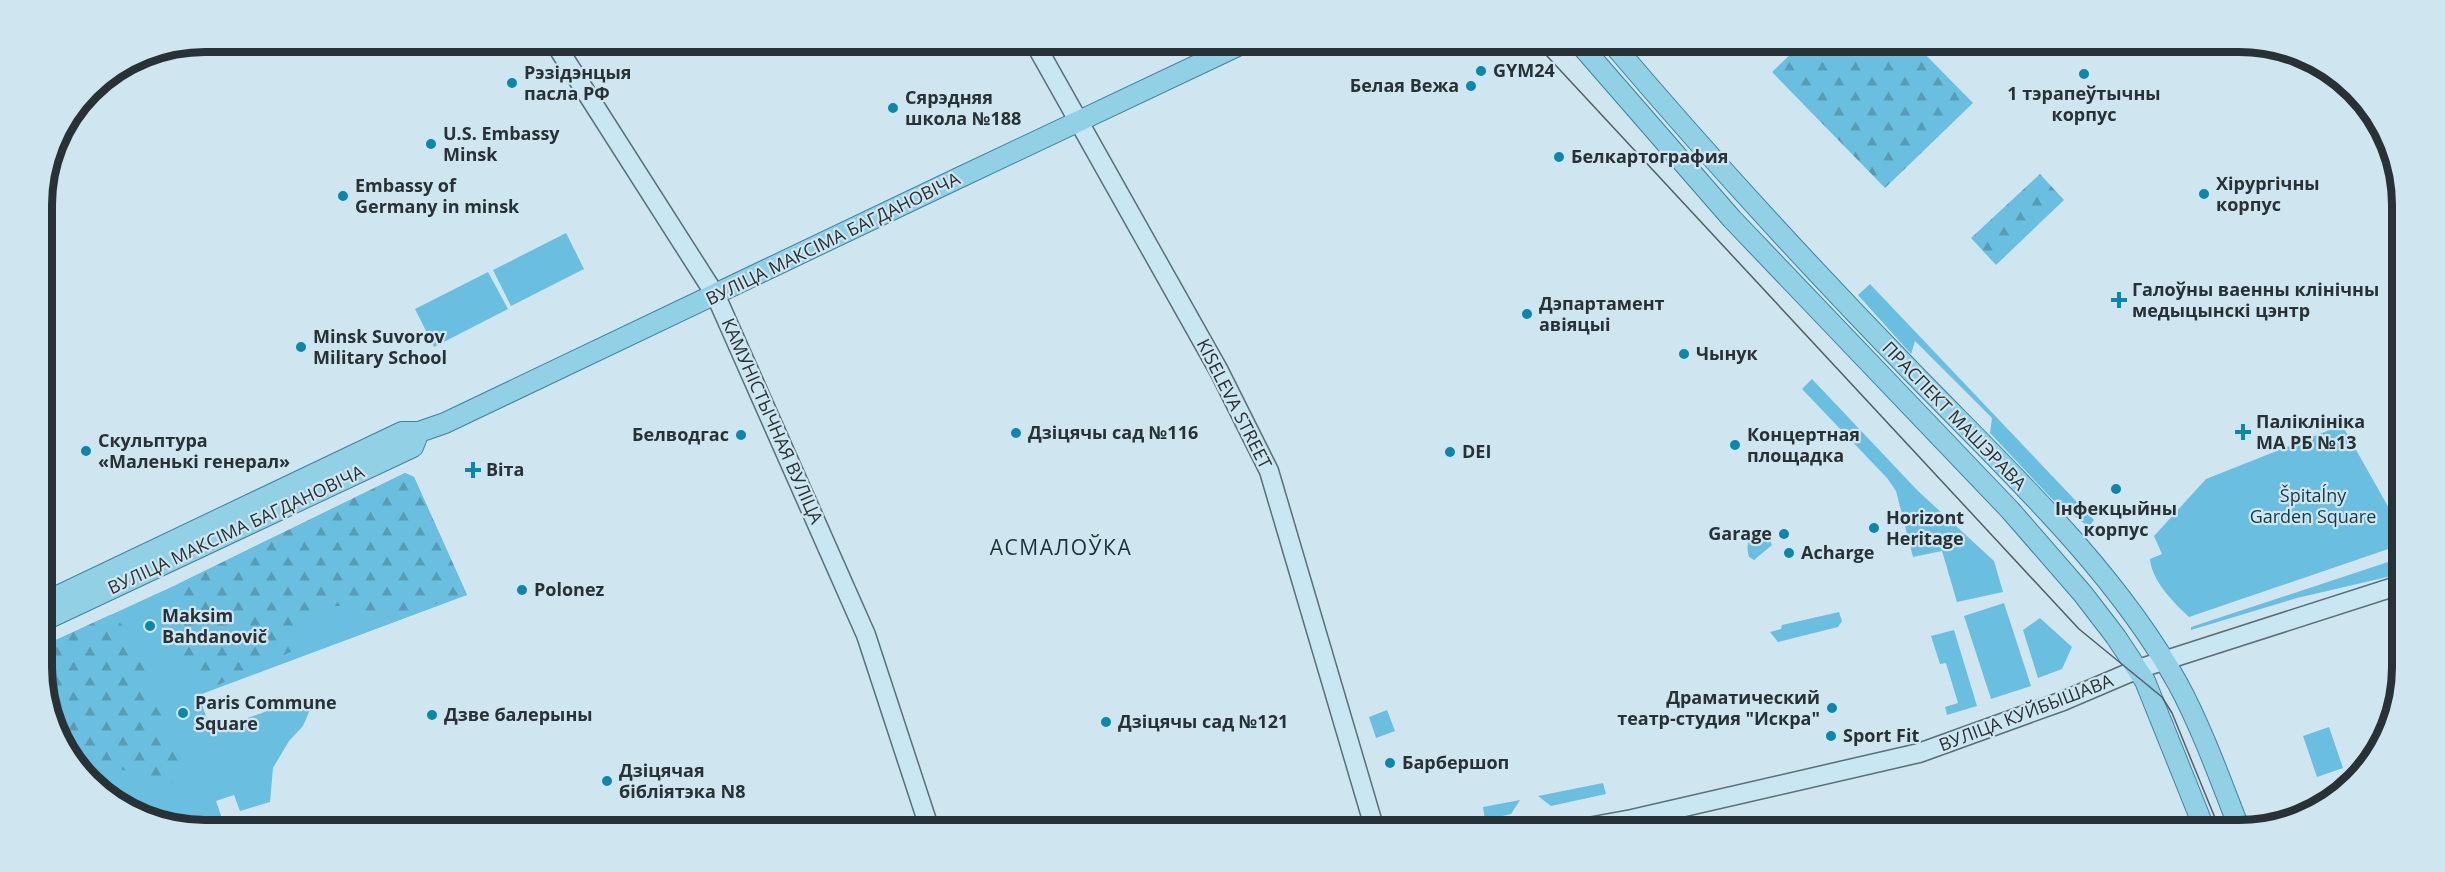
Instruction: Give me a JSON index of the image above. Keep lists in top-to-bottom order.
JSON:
{
  "streets": {
    "main road": ["ВУЛІЦА МАКСІМА БАГДАНОВІЧА", "ПРАСПЕКТ МАШЭРАВА"],
    "street": ["KISELEVA STREET", "КАМУНІСТЫЧНАЯ ВУЛІЦА", "ВУЛІЦА КУЙБЫШАВА"]
  },
  "crossings": [
    ["ВУЛІЦА МАКСІМА БАГДАНОВІЧА", "KISELEVA STREET"],
    ["ВУЛІЦА МАКСІМА БАГДАНОВІЧА", "КАМУНІСТЫЧНАЯ ВУЛІЦА"],
    ["ПРАСПЕКТ МАШЭРАВА", "ВУЛІЦА КУЙБЫШАВА"]
  ],
  "districts": ["АСМАЛОЎКА"],
  "parks": ["Špitaĺny Garden Square"],
  "places": {
    "other": [
      "GYM24",
      "1 тэрапеўтычны корпус",
      "Рэзідэнцыя пасла РФ",
      "Белая Вежа",
      "Сярэдняя школа №188",
      "U.S. Embassy Minsk",
      "Белкартография",
      "Хірургічны корпус",
      "Embassy of Germany in minsk",
      "Дэпартамент авіяцыі",
      "Minsk Suvorov Military School",
      "Чынук",
      "Дзіцячы сад №116",
      "Белводгас",
      "Концертная площадка",
      "Скульптура «Маленькі генерал»",
      "DEI",
      "Інфекцыйны корпус",
      "Horizont Heritage",
      "Garage",
      "Acharge",
      "Polonez",
      "Maksim Bahdanovič",
      "Драматический театр-студия \"Искра\"",
      "Paris Commune Square",
      "Дзве балерыны",
      "Дзіцячы сад №121",
      "Sport Fit",
      "Барбершоп",
      "Дзіцячая бібліятэка N8"
    ],
    "health": ["Галоўны ваенны клінічны медыцынскі цэнтр", "Паліклініка МА РБ №13", "Віта"]
  }
}
